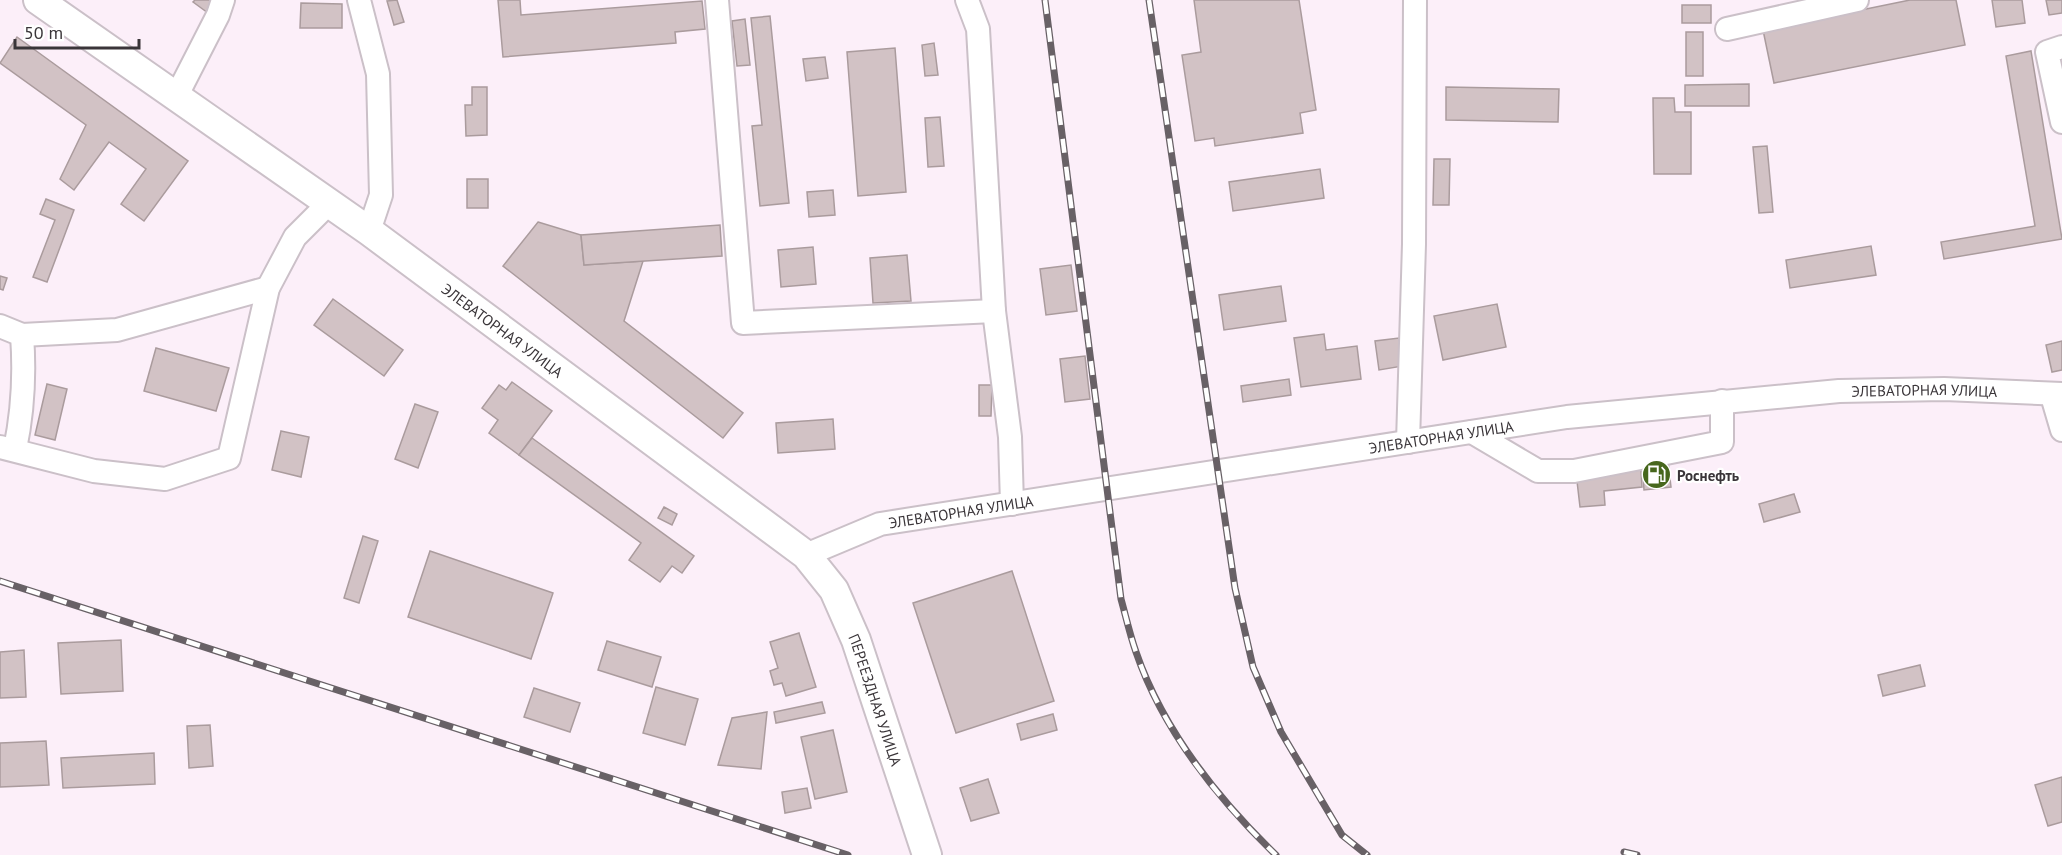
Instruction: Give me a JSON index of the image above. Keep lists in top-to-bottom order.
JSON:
{
  "streets": {
    "main road": ["ЭЛЕВАТОРНАЯ УЛИЦА", "ПЕРЕЕЗДНАЯ УЛИЦА"]
  },
  "crossings": [
    ["ЭЛЕВАТОРНАЯ УЛИЦА", "ПЕРЕЕЗДНАЯ УЛИЦА"]
  ],
  "places": {
    "fuel station": ["Роснефть"]
  },
  "scale_bar": "50 m"
}
